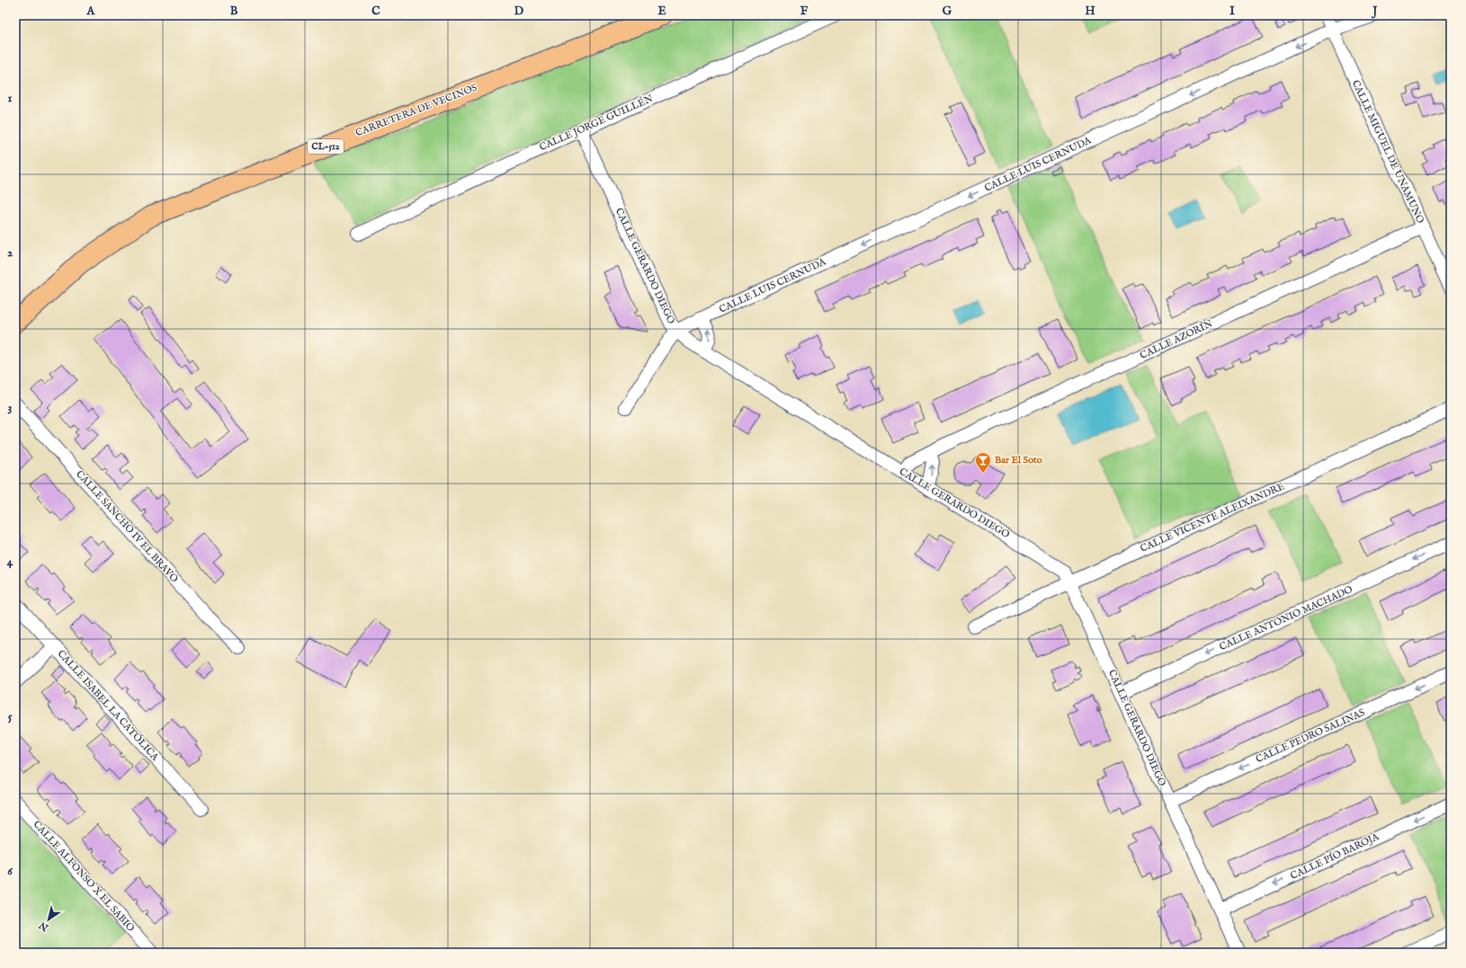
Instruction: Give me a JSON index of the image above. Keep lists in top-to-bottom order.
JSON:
{
  "streets": {
    "main road": ["CARRETERA DE VECINOS", "CL-512"],
    "street": [
      "CALLE JORGE GUILLÉN",
      "CALLE MIGUEL DE UNAMUNO",
      "CALLE LUIS CERNUDA",
      "CALLE GERARDO DIEGO",
      "CALLE AZORÍN",
      "CALLE VICENTE ALEIXANDRE",
      "CALLE SANCHO IV EL BRAVO",
      "CALLE ANTONIO MACHADO",
      "CALLE ISABEL LA CATÓLICA",
      "CALLE PEDRO SALINAS",
      "CALLE PÍO BAROJA",
      "CALLE ALFONSO X EL SABIO"
    ]
  },
  "crossings": [
    ["CALLE JORGE GUILLÉN", "CALLE GERARDO DIEGO"],
    ["CALLE MIGUEL DE UNAMUNO", "CALLE LUIS CERNUDA"],
    ["CALLE MIGUEL DE UNAMUNO", "CALLE AZORÍN"],
    ["CALLE LUIS CERNUDA", "CALLE GERARDO DIEGO"],
    ["CALLE GERARDO DIEGO", "CALLE AZORÍN"],
    ["CALLE GERARDO DIEGO", "CALLE VICENTE ALEIXANDRE"],
    ["CALLE GERARDO DIEGO", "CALLE ANTONIO MACHADO"],
    ["CALLE GERARDO DIEGO", "CALLE PEDRO SALINAS"],
    ["CALLE GERARDO DIEGO", "CALLE PÍO BAROJA"]
  ],
  "one_way": [
    "CALLE LUIS CERNUDA",
    "CALLE ANTONIO MACHADO",
    "CALLE PEDRO SALINAS",
    "CALLE PÍO BAROJA"
  ],
  "places": {
    "bar": ["Bar El Soto"]
  },
  "north": "bottom left",
  "grid": {
    "columns": [
      "A",
      "B",
      "C",
      "D",
      "E",
      "F",
      "G",
      "H",
      "I",
      "J"
    ],
    "rows": [
      "1",
      "2",
      "3",
      "4",
      "5",
      "6"
    ]
  }
}
